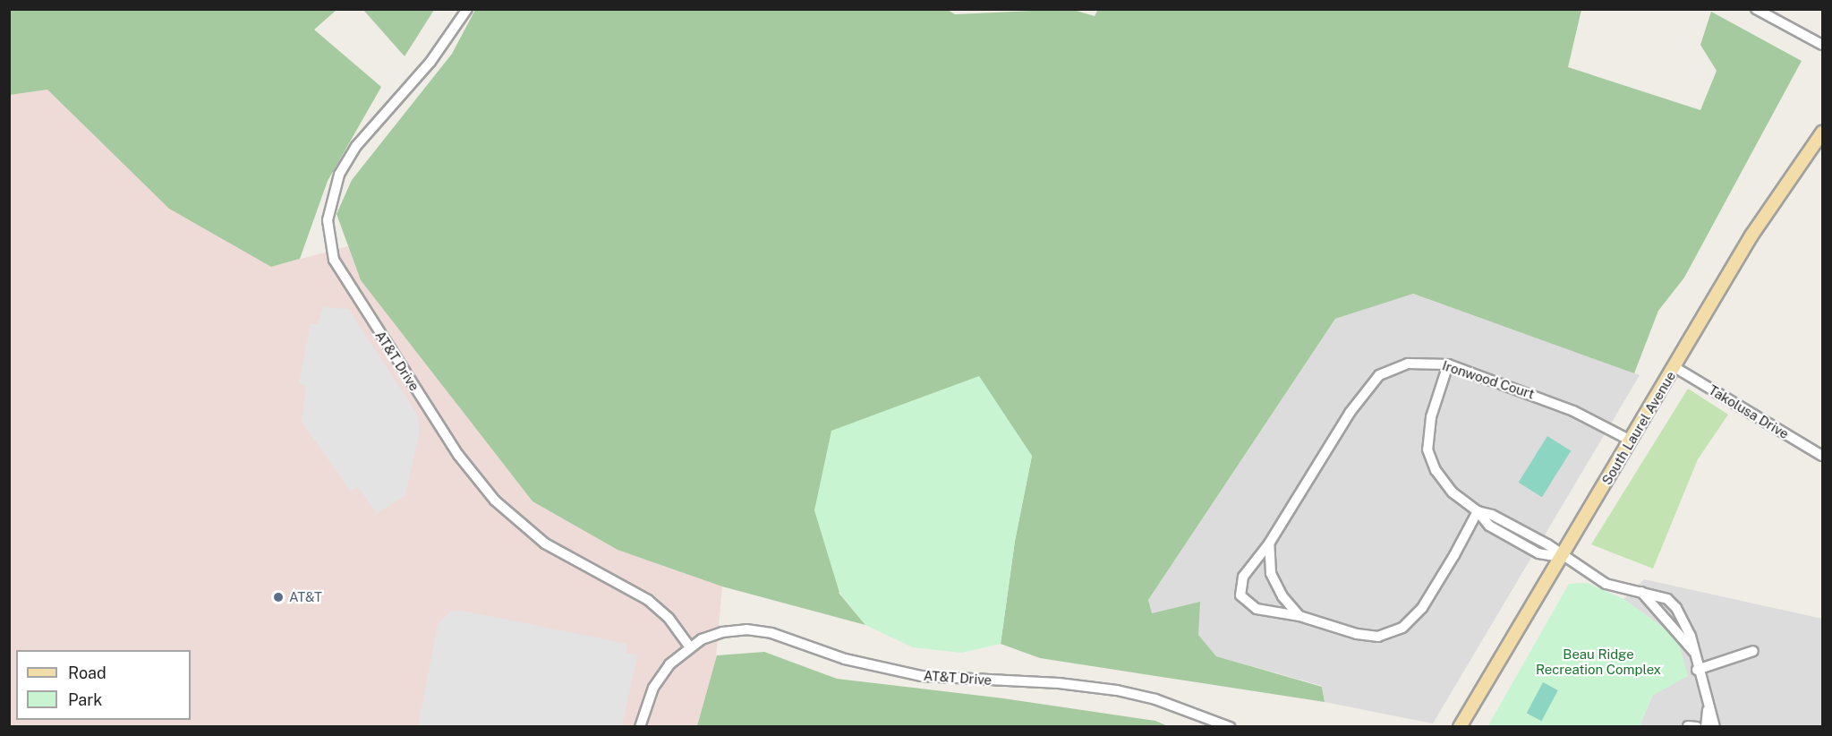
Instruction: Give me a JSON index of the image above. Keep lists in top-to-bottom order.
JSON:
{
  "streets": {
    "main road": ["South Laurel Avenue"],
    "street": ["AT&T Drive", "Ironwood Court", "Takolusa Drive"]
  },
  "crossings": [
    ["Ironwood Court", "South Laurel Avenue"],
    ["Takolusa Drive", "South Laurel Avenue"]
  ],
  "parks": ["Beau Ridge Recreation Complex"],
  "places": ["AT&T"],
  "legend": ["Road", "Park"]
}
